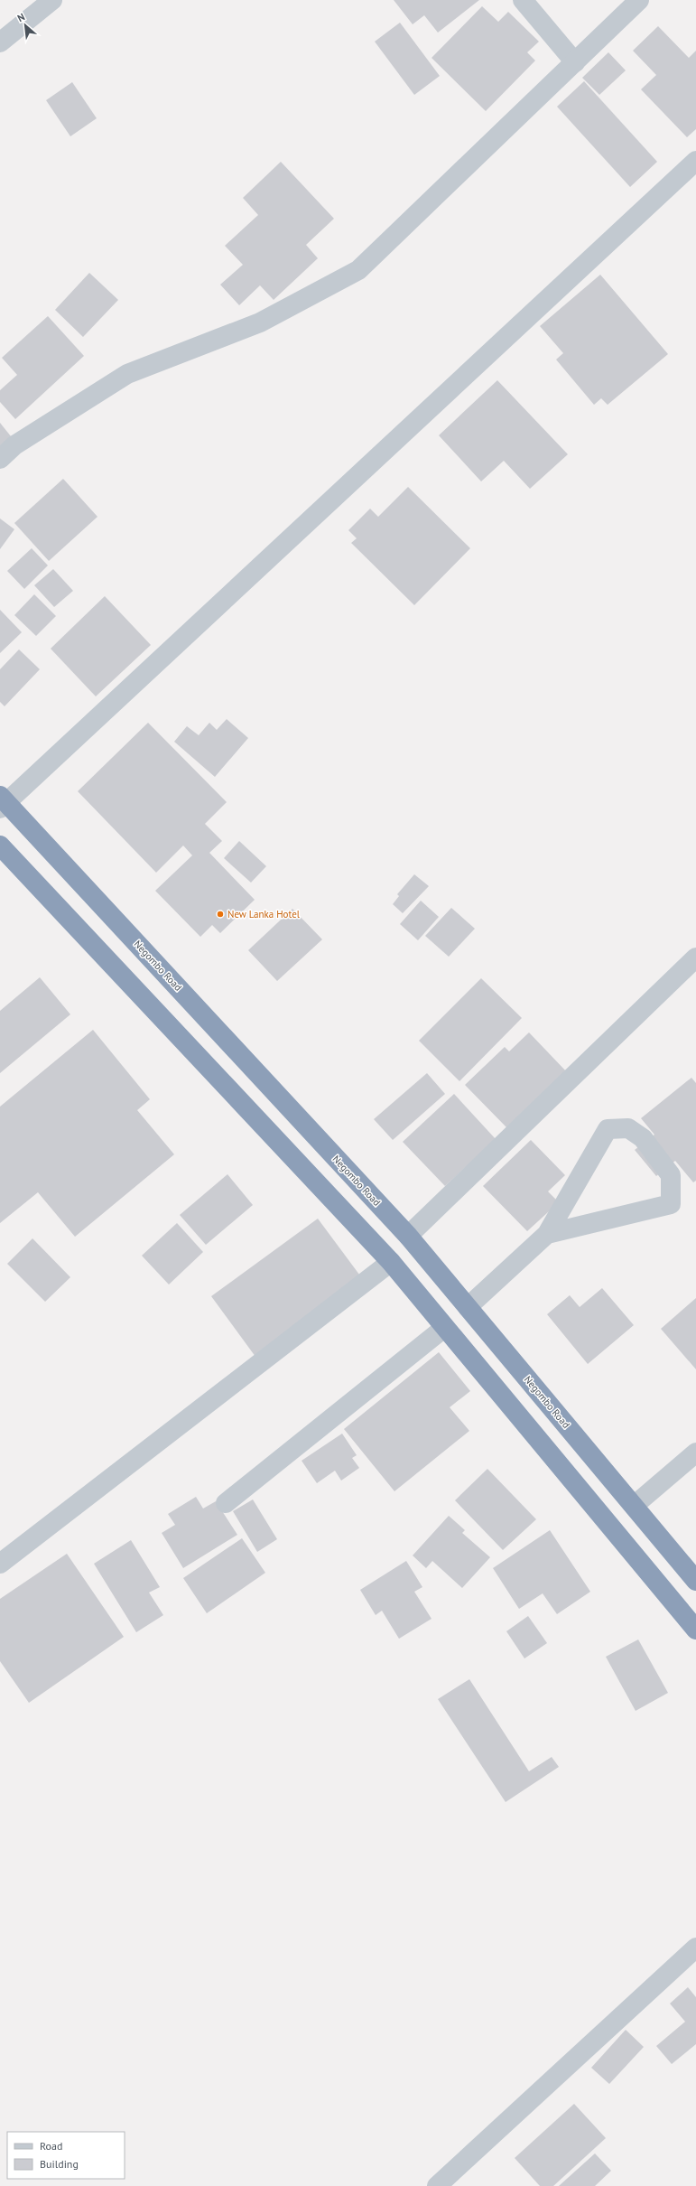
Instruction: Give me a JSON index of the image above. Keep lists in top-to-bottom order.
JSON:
{
  "streets": {
    "highway": ["Negombo Road"]
  },
  "places": ["New Lanka Hotel"],
  "legend": ["Road", "Building"],
  "north": "top left"
}
